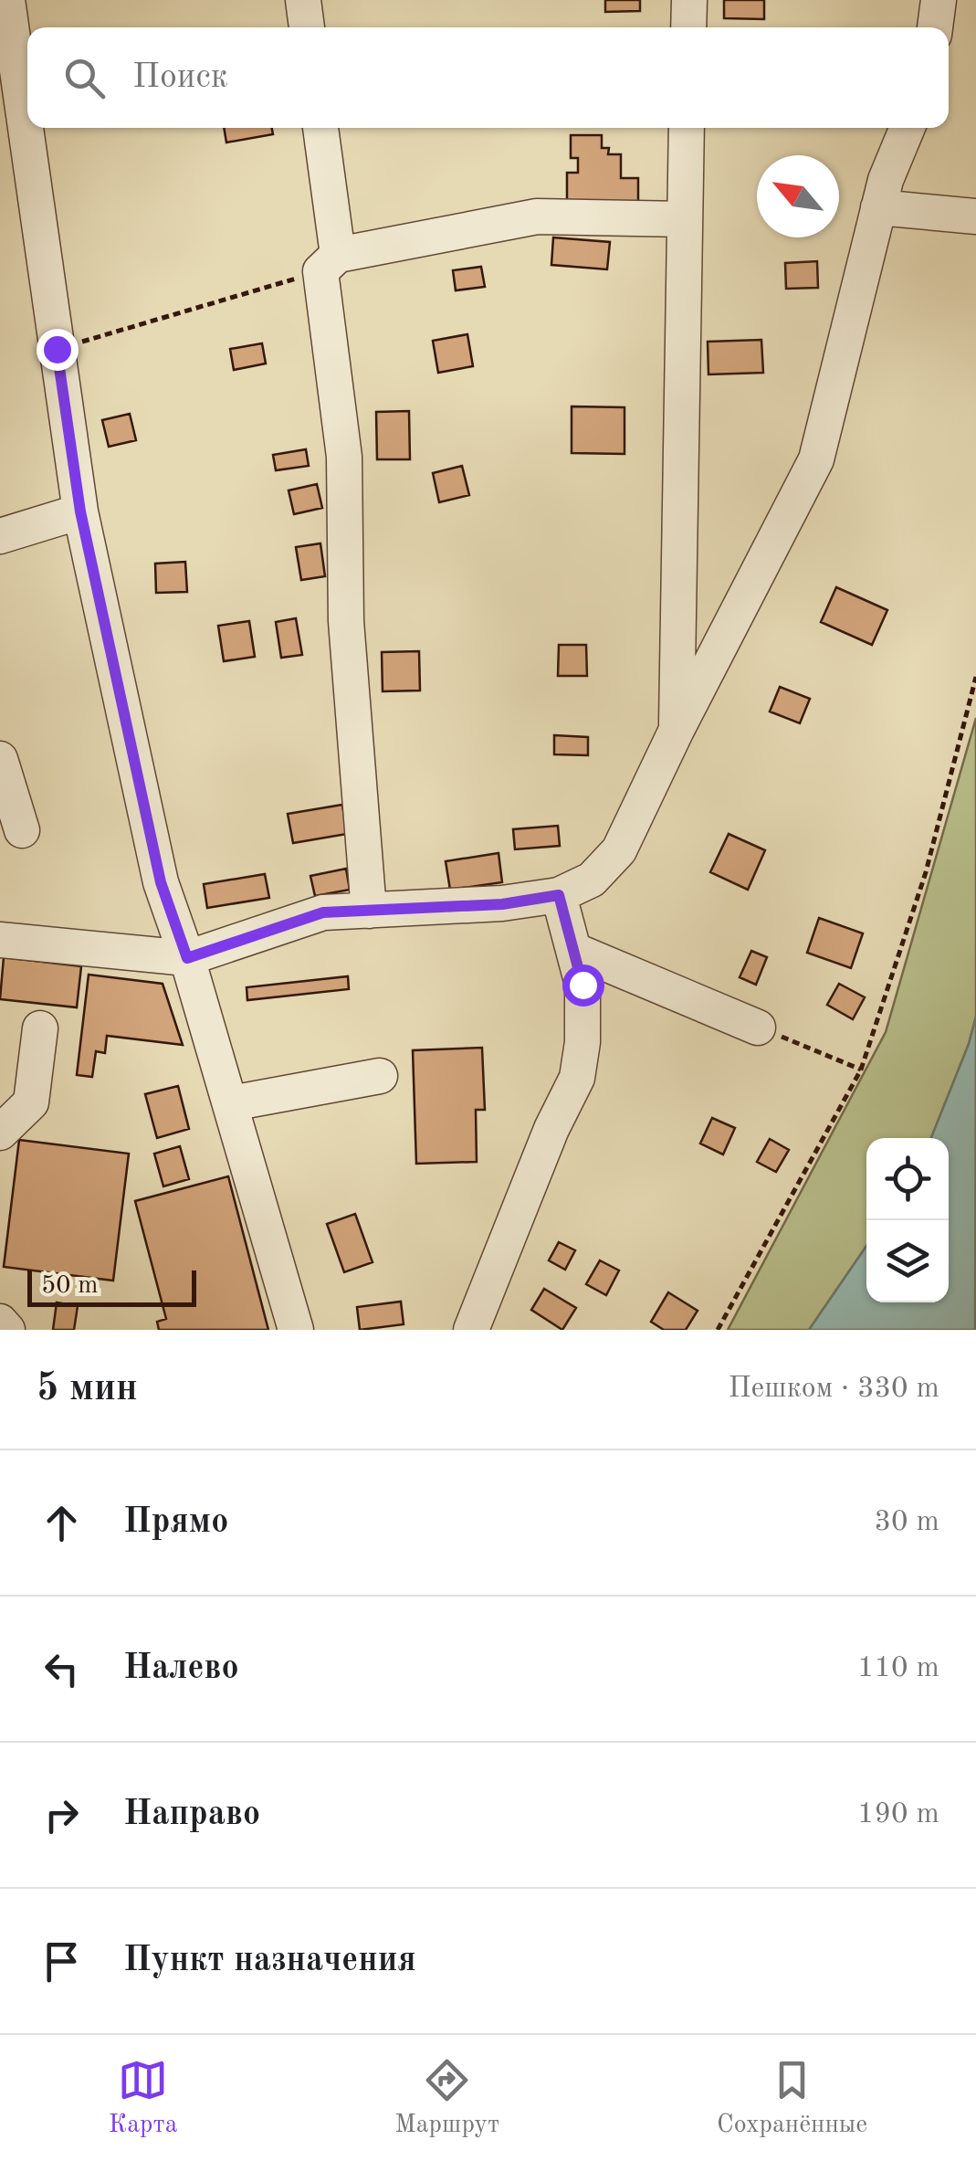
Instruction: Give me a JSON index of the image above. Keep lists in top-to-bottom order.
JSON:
{
  "scale_bar": "50 m",
  "north": "top left",
  "page": {
    "search": "Поиск",
    "scale": "50 m",
    "heading": ["5 мин", "Пешком · 330 m"],
    "list": [
      ["Прямо", "30 m"],
      ["Налево", "110 m"],
      ["Направо", "190 m"],
      "Пункт назначения"
    ],
    "nav": ["Карта", "Маршрут", "Сохранённые"]
  }
}
